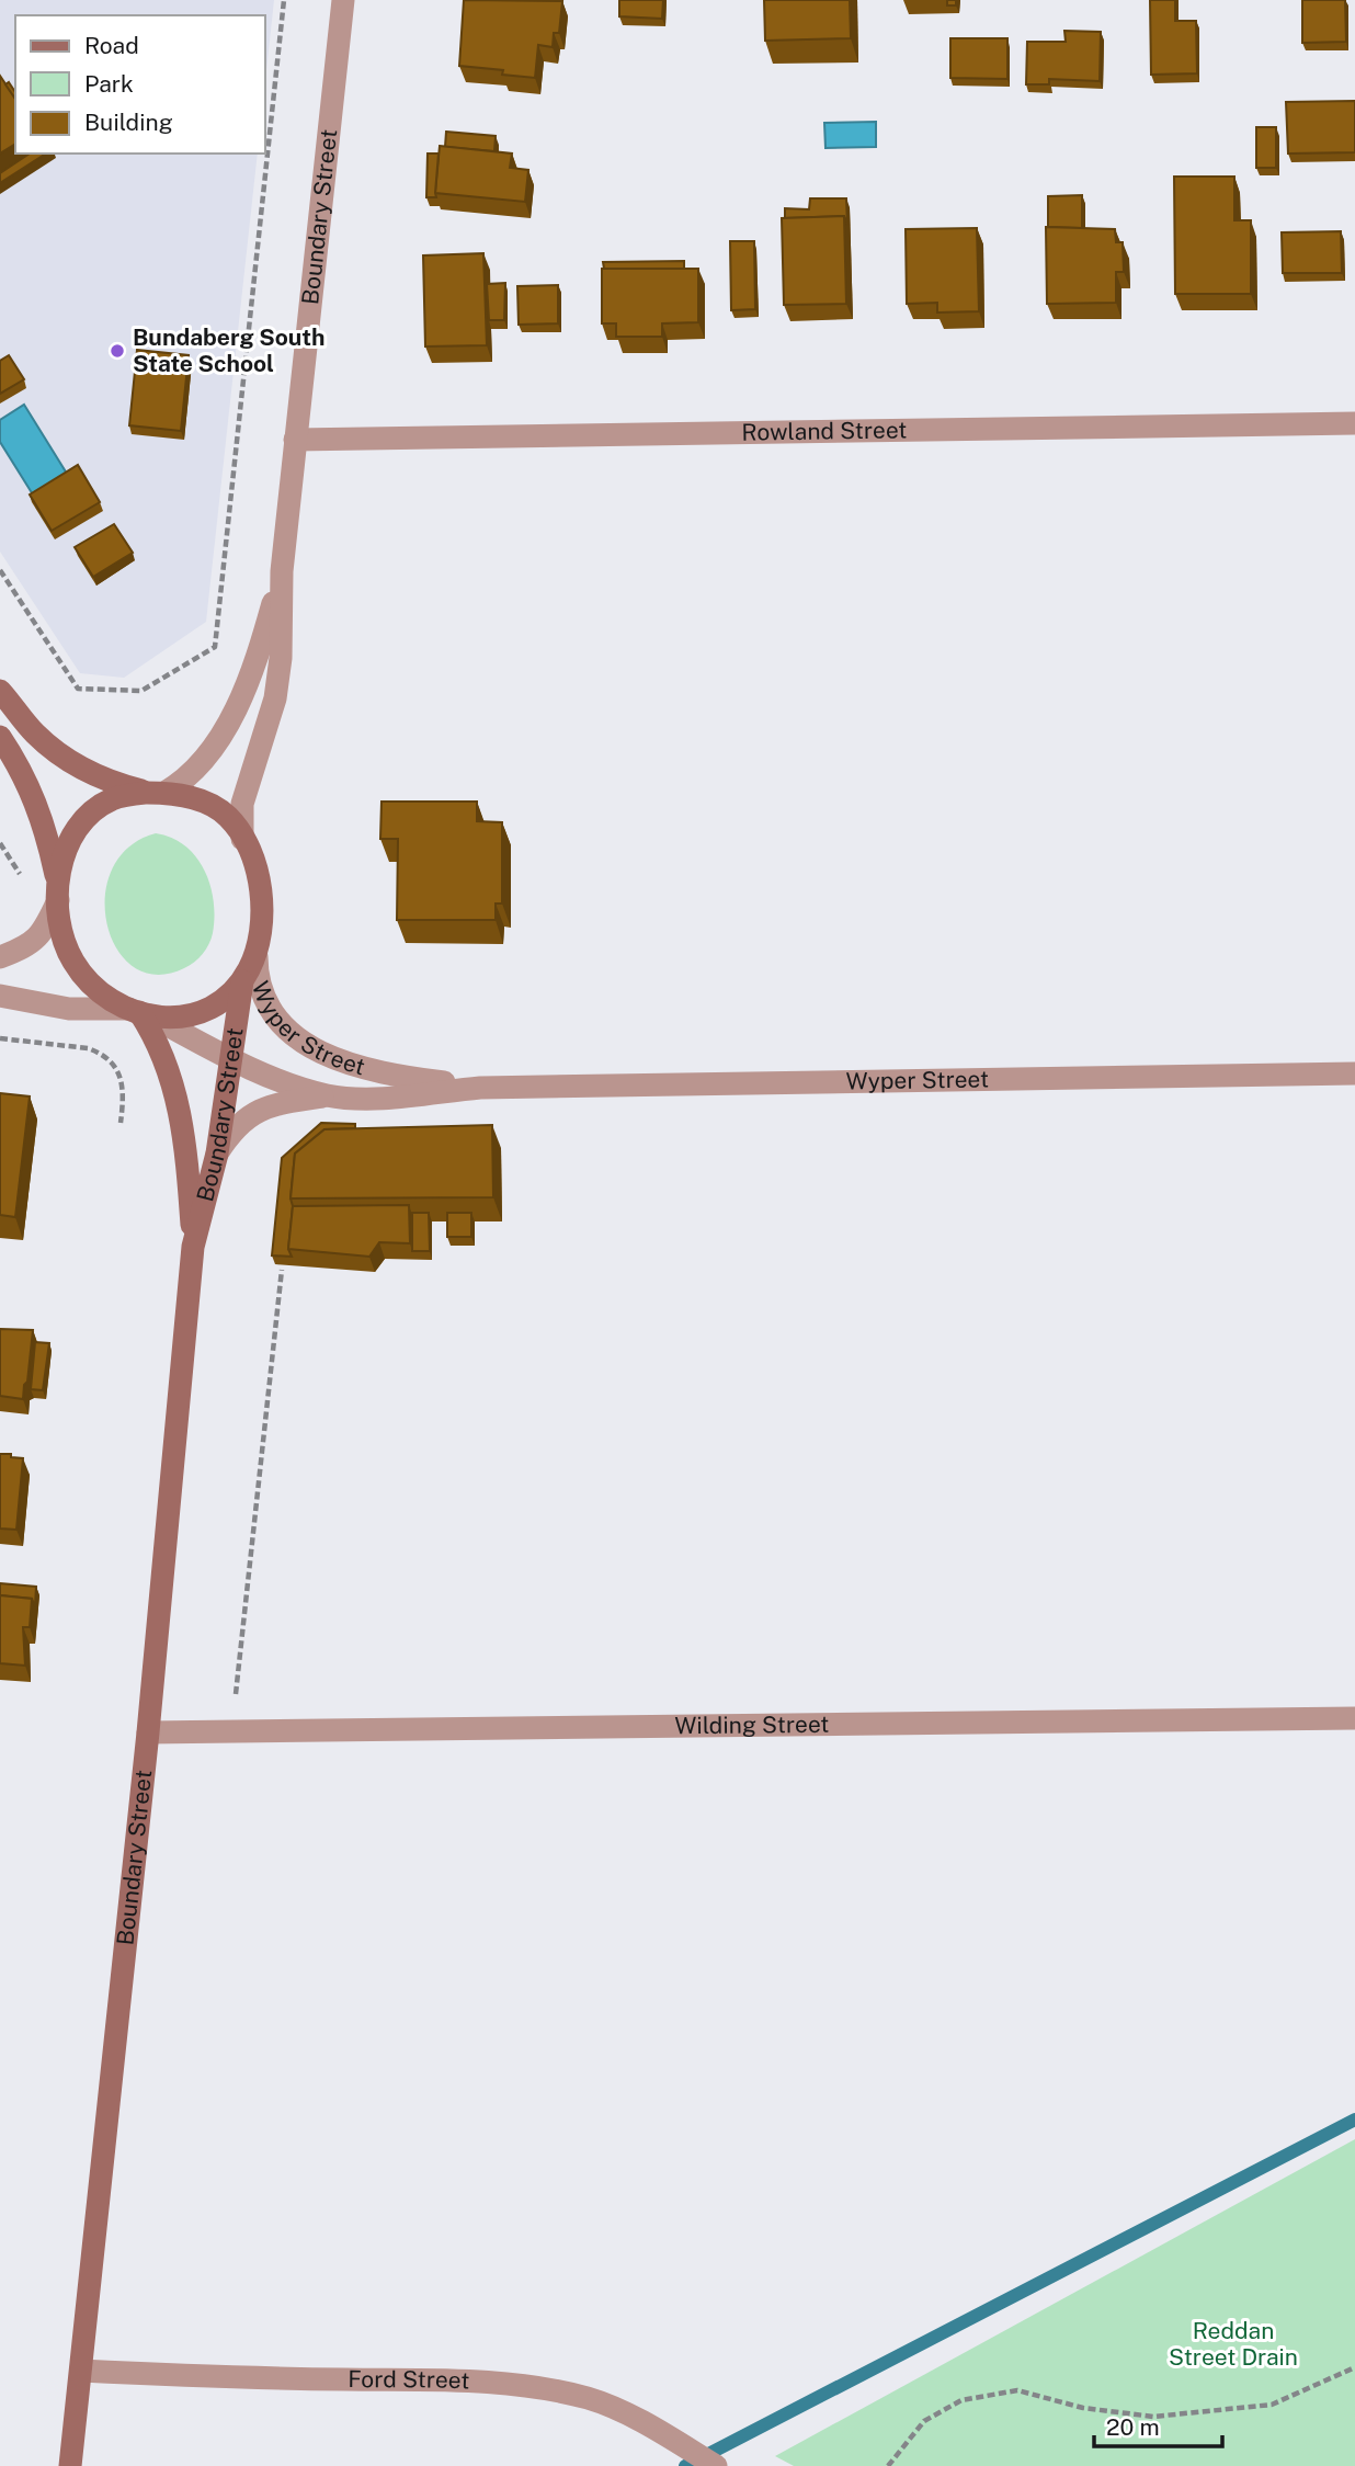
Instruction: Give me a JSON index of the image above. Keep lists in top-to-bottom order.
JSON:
{
  "streets": {
    "street": [
      "Boundary Street",
      "Rowland Street",
      "Wyper Street",
      "Wilding Street",
      "Ford Street"
    ]
  },
  "crossings": [
    ["Boundary Street", "Rowland Street"],
    ["Boundary Street", "Wyper Street"],
    ["Boundary Street", "Wilding Street"],
    ["Boundary Street", "Ford Street"]
  ],
  "parks": ["Reddan Street Drain"],
  "places": ["Bundaberg South State School"],
  "legend": ["Road", "Park", "Building"],
  "scale_bar": "20 m"
}
